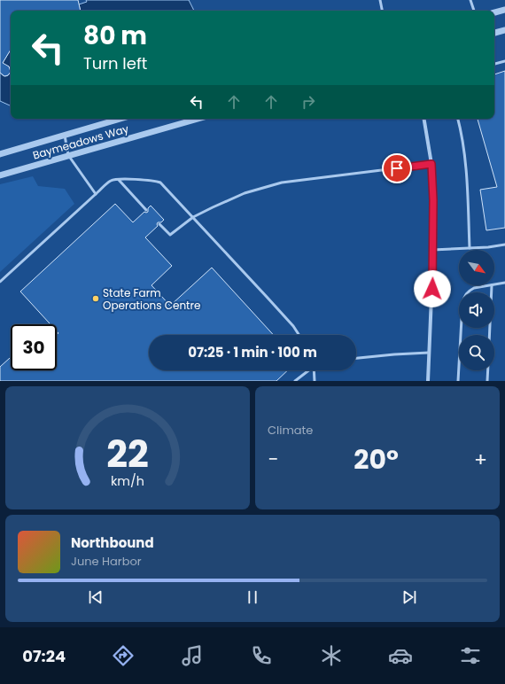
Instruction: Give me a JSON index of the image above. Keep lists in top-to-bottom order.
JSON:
{
  "streets": {
    "street": ["Baymeadows Way"]
  },
  "places": ["State Farm Operations Centre"],
  "north": "bottom right",
  "page": {
    "turn": ["80 m", "Turn left"],
    "limit": "30",
    "trip": "07:25 · 1 min · 100 m",
    "tile": "Climate",
    "heat": ["−", "20°", "+"],
    "song": ["Northbound", "June Harbor"],
    "tabs": "07:24",
    "gauge": ["22", "km/h"]
  }
}
